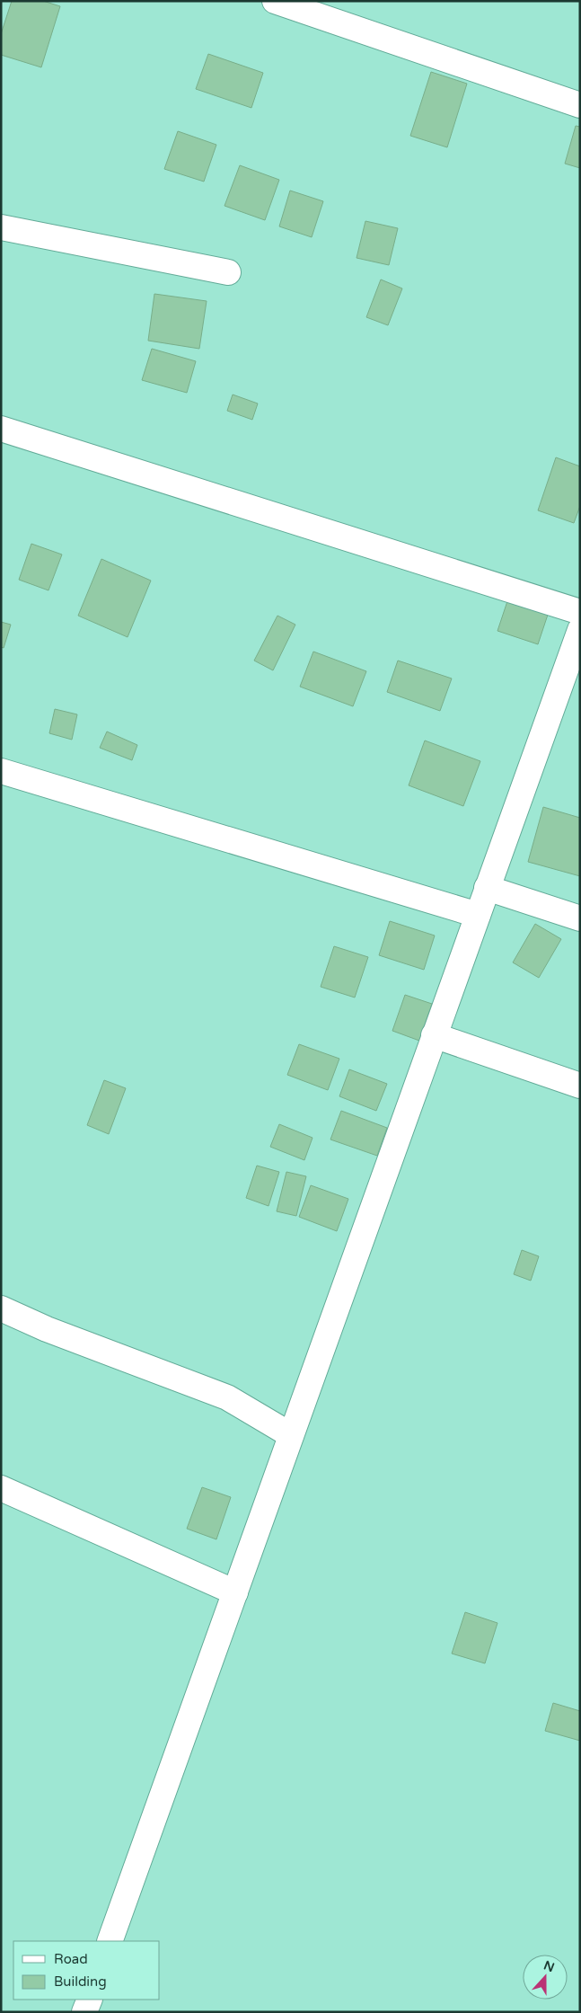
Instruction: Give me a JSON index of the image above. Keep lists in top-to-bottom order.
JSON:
{
  "legend": ["Road", "Building"],
  "north": "top"
}
